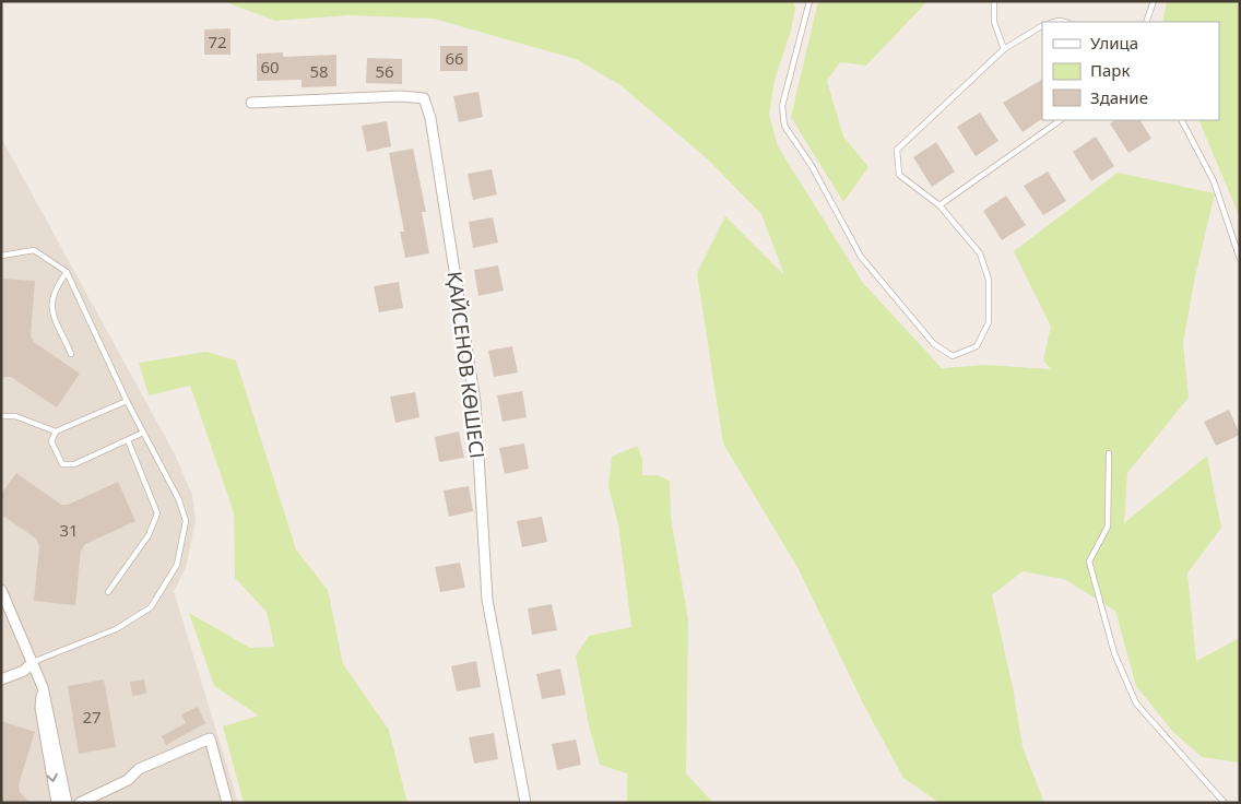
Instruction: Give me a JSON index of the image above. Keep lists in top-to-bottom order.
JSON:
{
  "streets": {
    "street": ["ҚАЙСЕНОВ КӨШЕСІ"]
  },
  "house_numbers": [
    "72",
    "66",
    "60",
    "58",
    "56",
    "31",
    "27"
  ],
  "legend": ["Улица", "Парк", "Здание"]
}
